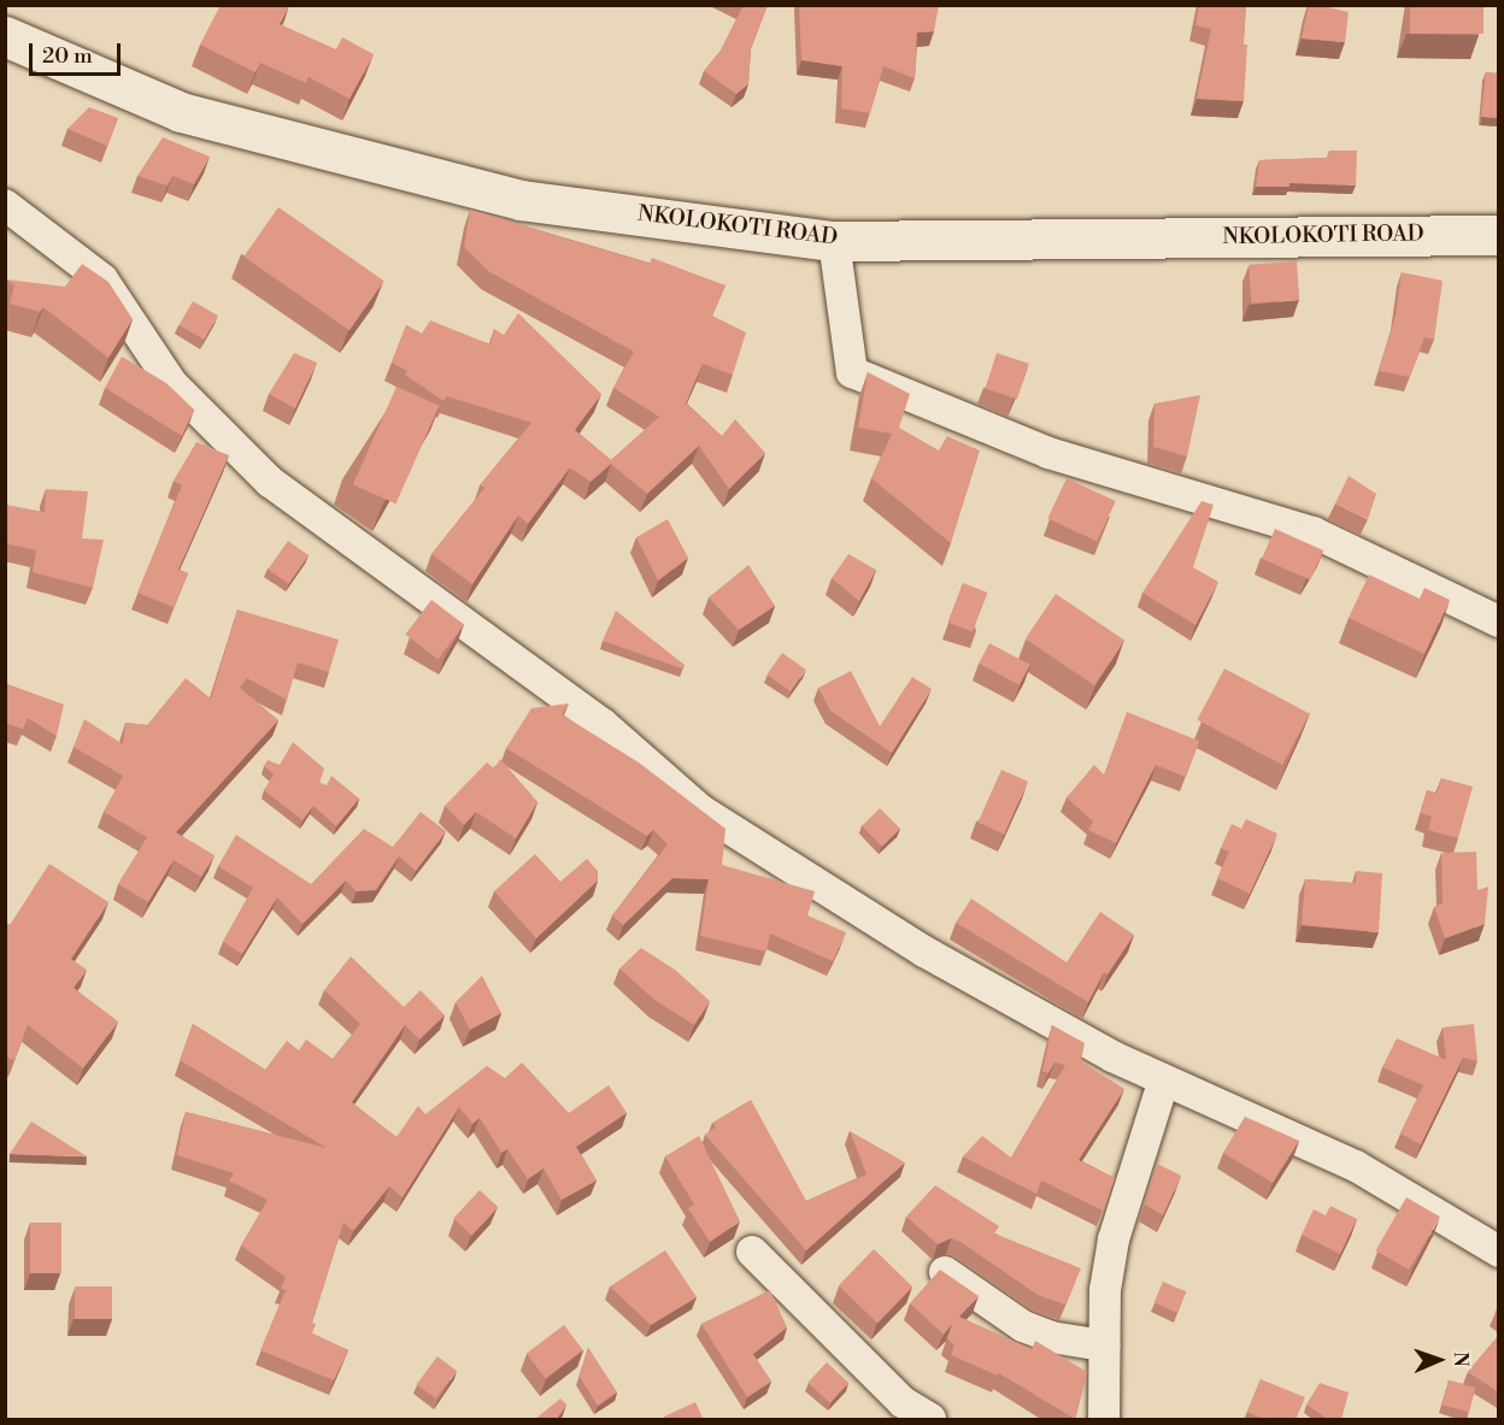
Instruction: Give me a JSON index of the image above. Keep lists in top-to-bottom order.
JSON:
{
  "streets": {
    "main road": ["NKOLOKOTI ROAD"]
  },
  "scale_bar": "20 m",
  "north": "right"
}
